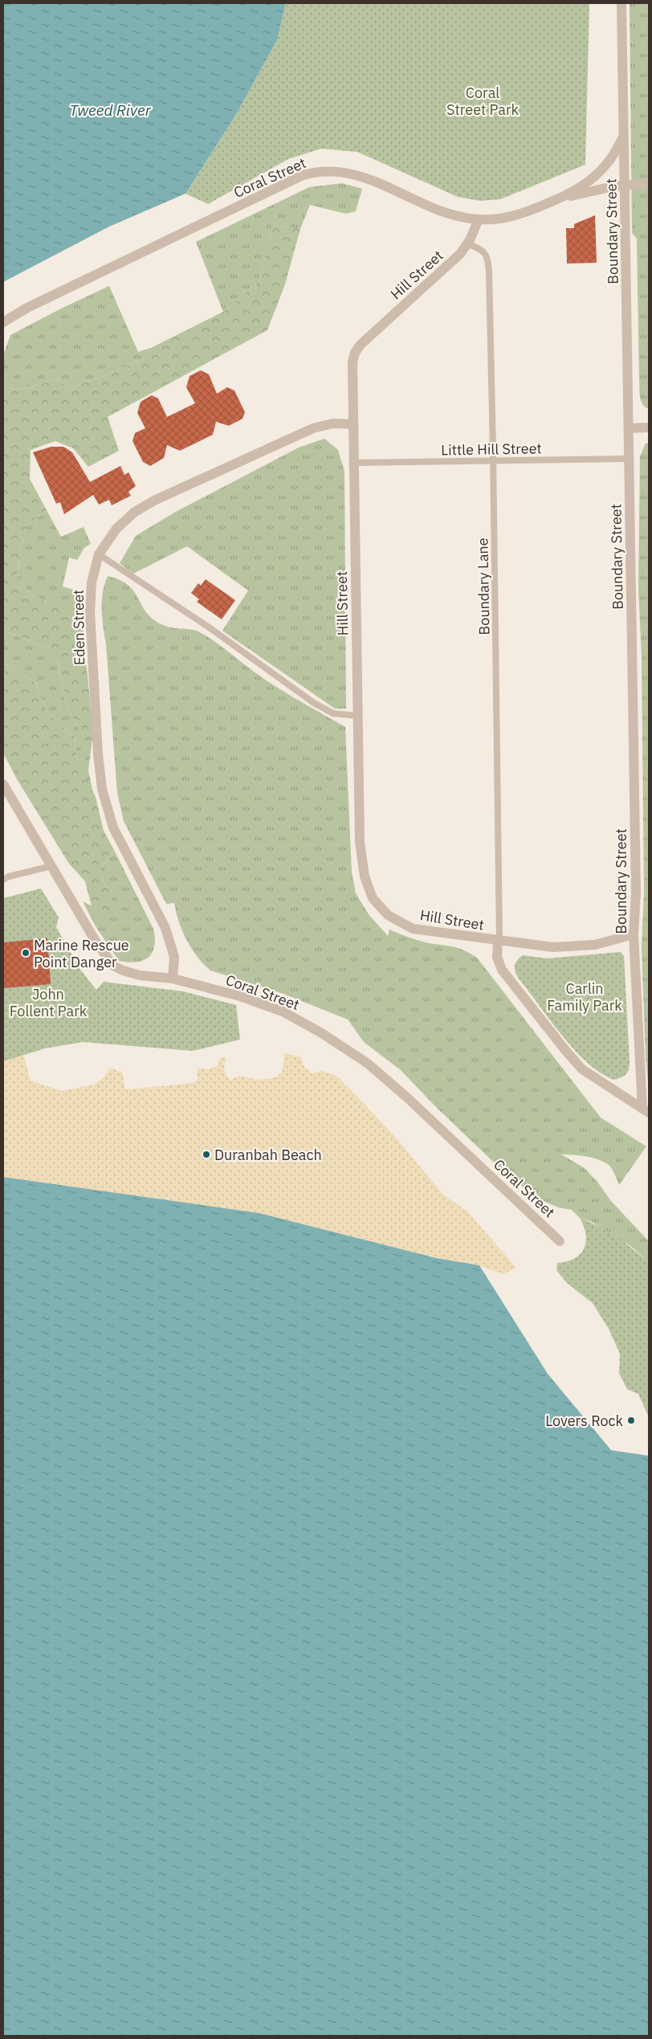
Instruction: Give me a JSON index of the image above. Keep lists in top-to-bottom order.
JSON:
{
  "streets": {
    "street": [
      "Coral Street",
      "Boundary Street",
      "Hill Street",
      "Eden Street"
    ],
    "lane": ["Little Hill Street", "Boundary Lane"]
  },
  "crossings": [
    ["Coral Street", "Boundary Street"],
    ["Coral Street", "Hill Street"],
    ["Coral Street", "Eden Street"],
    ["Boundary Street", "Hill Street"],
    ["Boundary Street", "Little Hill Street"],
    ["Hill Street", "Little Hill Street"],
    ["Hill Street", "Boundary Lane"],
    ["Hill Street", "Eden Street"],
    ["Little Hill Street", "Boundary Lane"]
  ],
  "water": ["Tweed River"],
  "parks": ["Coral Street Park", "Carlin Family Park", "John Follent Park"],
  "places": ["Marine Rescue Point Danger", "Duranbah Beach", "Lovers Rock"]
}
